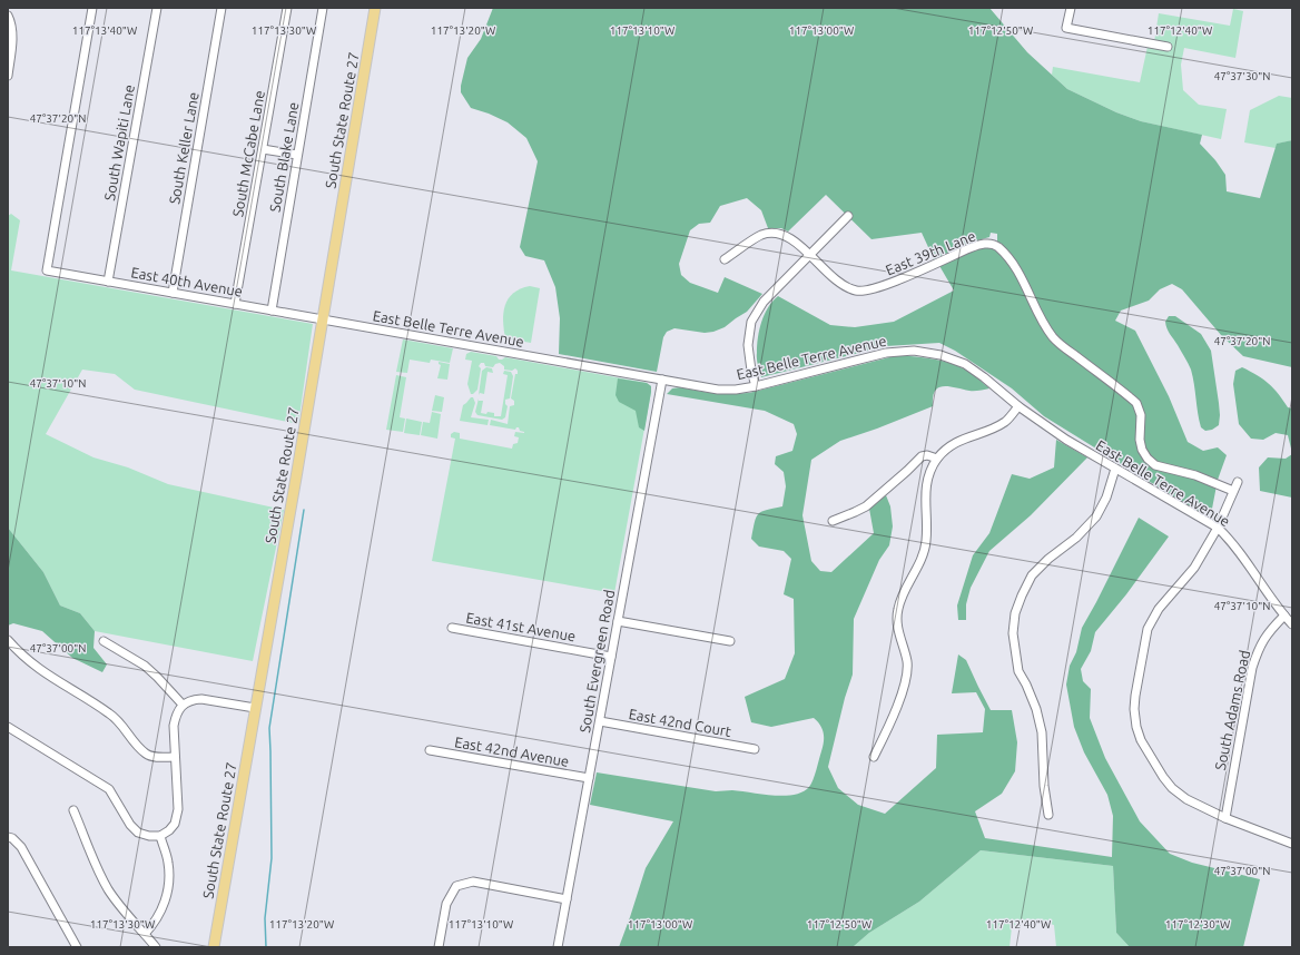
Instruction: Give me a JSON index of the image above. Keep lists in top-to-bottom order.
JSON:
{
  "streets": {
    "main road": ["South State Route 27"],
    "street": [
      "South Wapiti Lane",
      "South Keller Lane",
      "South McCabe Lane",
      "South Blake Lane",
      "East 39th Lane",
      "East 40th Avenue",
      "East Belle Terre Avenue",
      "East 41st Avenue",
      "South Evergreen Road",
      "South Adams Road",
      "East 42nd Court",
      "East 42nd Avenue"
    ]
  },
  "crossings": [
    ["South State Route 27", "East 40th Avenue"],
    ["South State Route 27", "East Belle Terre Avenue"],
    ["South Wapiti Lane", "East 40th Avenue"],
    ["South Keller Lane", "East 40th Avenue"],
    ["South McCabe Lane", "East 40th Avenue"],
    ["South Blake Lane", "East 40th Avenue"],
    ["East 40th Avenue", "East Belle Terre Avenue"],
    ["East Belle Terre Avenue", "South Evergreen Road"],
    ["East Belle Terre Avenue", "South Adams Road"],
    ["East 41st Avenue", "South Evergreen Road"],
    ["South Evergreen Road", "East 42nd Court"],
    ["South Evergreen Road", "East 42nd Avenue"]
  ],
  "coordinates": [
    "117°13'40\"W",
    "117°13'30\"W",
    "117°13'20\"W",
    "117°13'10\"W",
    "117°13'00\"W",
    "117°12'50\"W",
    "117°12'40\"W",
    "47°37'30\"N",
    "47°37'20\"N",
    "47°37'10\"N",
    "47°37'00\"N",
    "117°12'30\"W"
  ]
}
